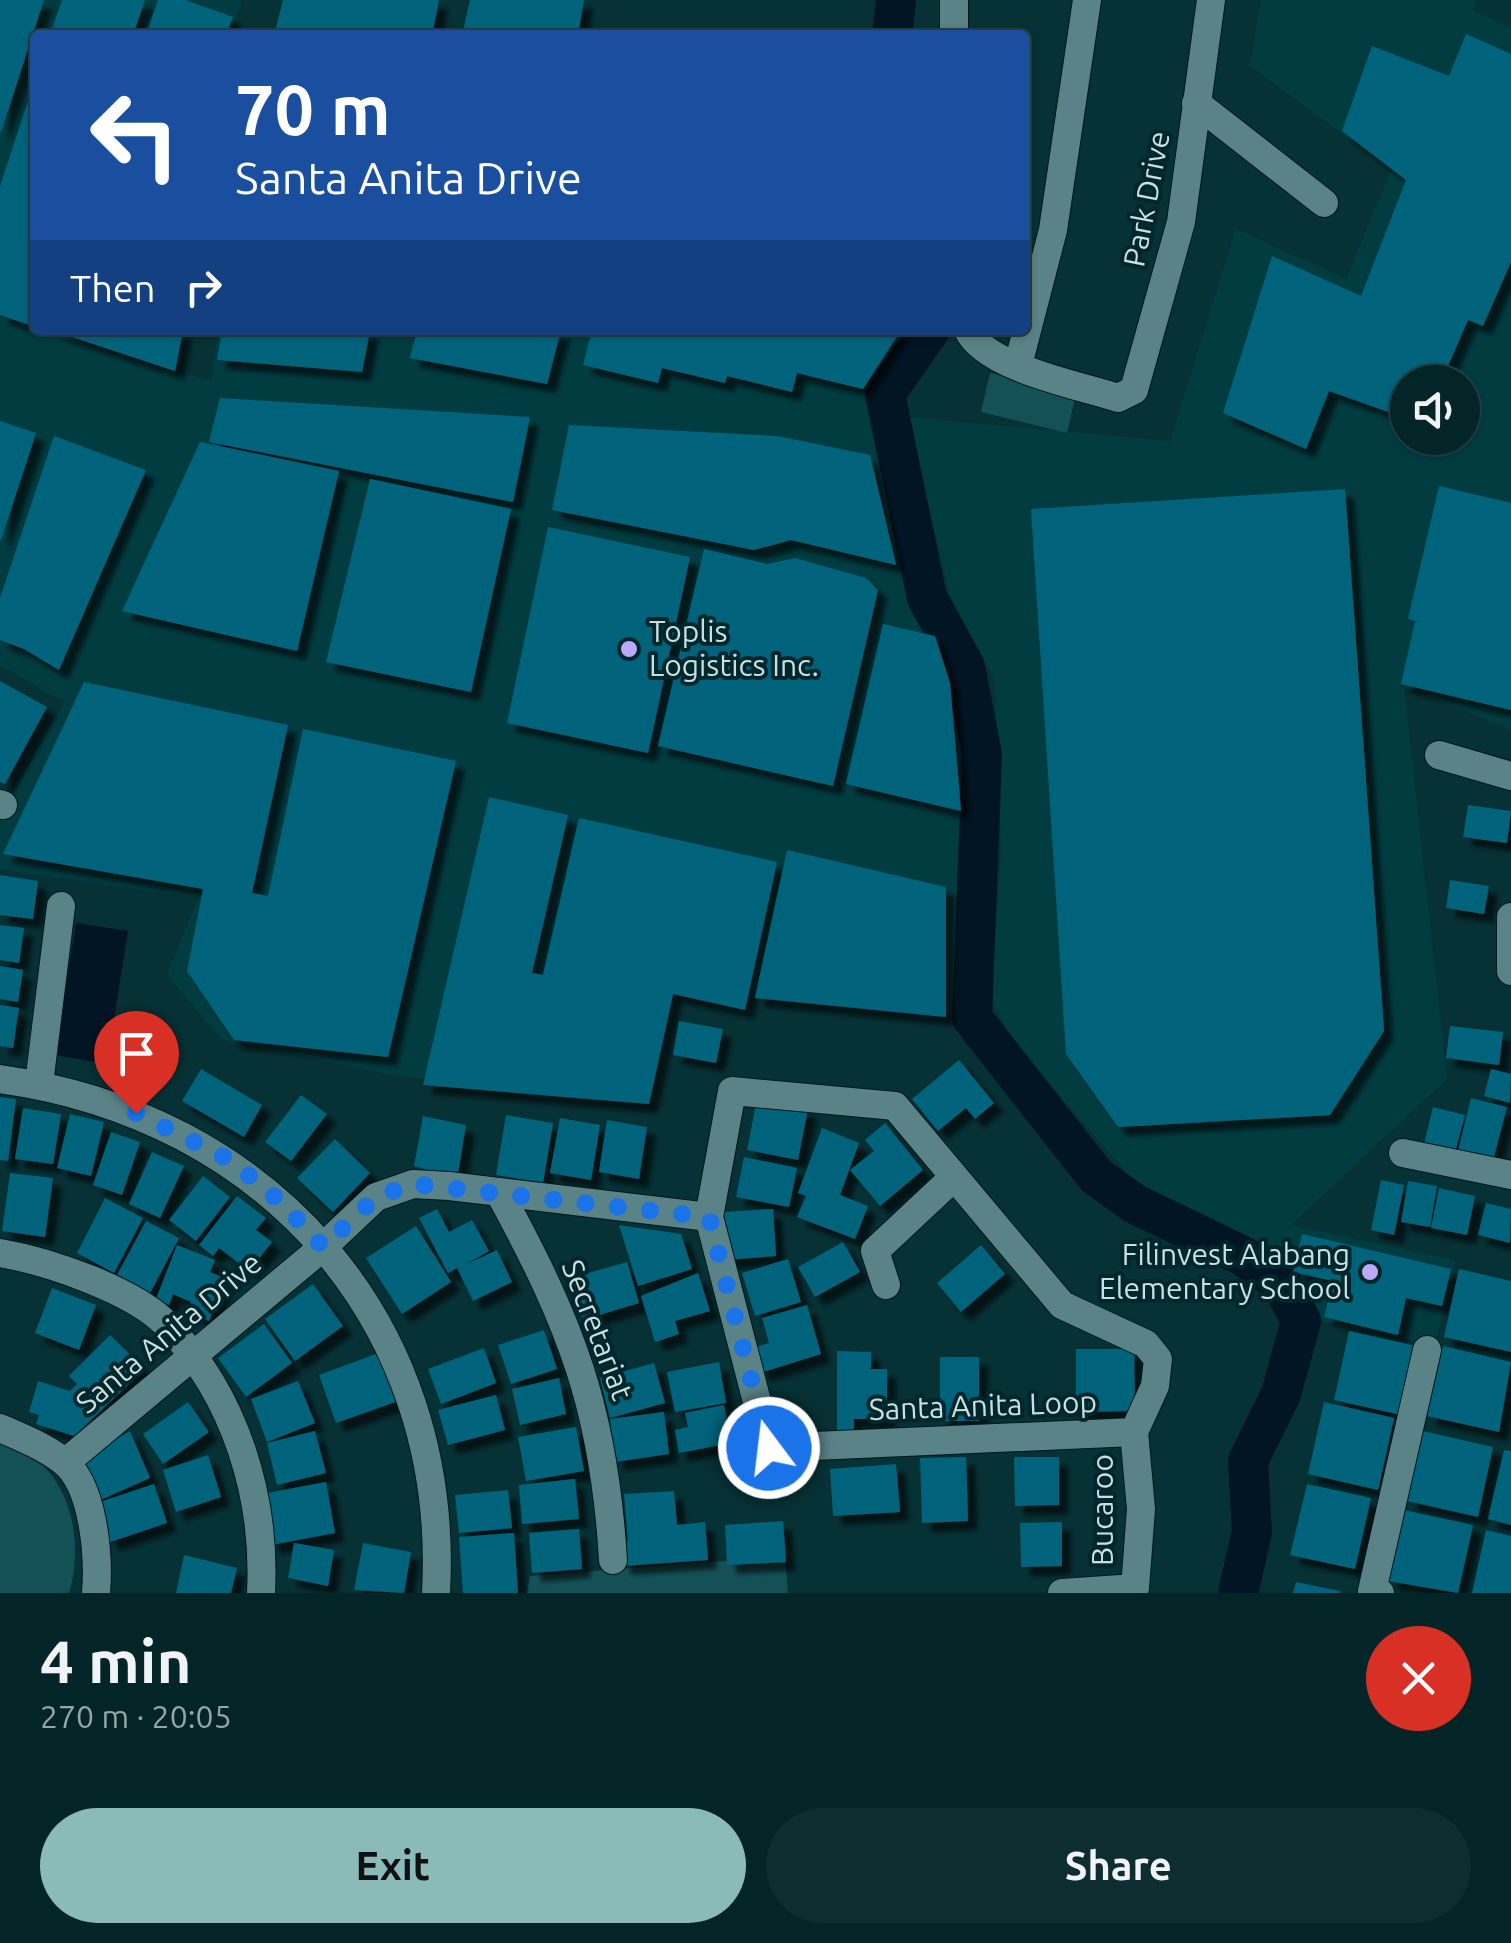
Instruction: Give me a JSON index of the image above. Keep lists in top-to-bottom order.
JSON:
{
  "streets": {
    "street": [
      "Park Drive",
      "Secretariat",
      "Santa Anita Drive",
      "Santa Anita Loop",
      "Bucaroo"
    ]
  },
  "crossings": [
    ["Secretariat", "Santa Anita Drive"],
    ["Santa Anita Drive", "Santa Anita Loop"],
    ["Santa Anita Loop", "Bucaroo"]
  ],
  "places": ["Toplis Logistics Inc.", "Filinvest Alabang Elementary School"],
  "page": {
    "turn": ["70 m", "Santa Anita Drive"],
    "then": "Then",
    "heading": ["4 min", "270 m · 20:05"],
    "buttons": ["Exit", "Share"]
  }
}
